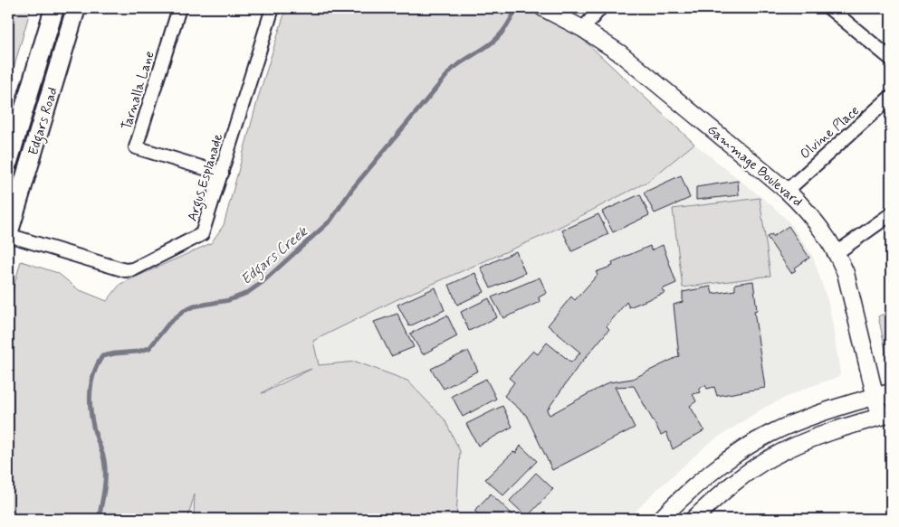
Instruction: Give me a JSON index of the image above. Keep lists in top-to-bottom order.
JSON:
{
  "streets": {
    "main road": ["Edgars Road"],
    "street": [
      "Tarnalla Lane",
      "Olvine Place",
      "Gammage Boulevard",
      "Argus Esplanade"
    ]
  },
  "crossings": [
    ["Tarnalla Lane", "Argus Esplanade"],
    ["Edgars Road", "Argus Esplanade"],
    ["Olvine Place", "Gammage Boulevard"]
  ],
  "water": ["Edgars Creek"]
}
